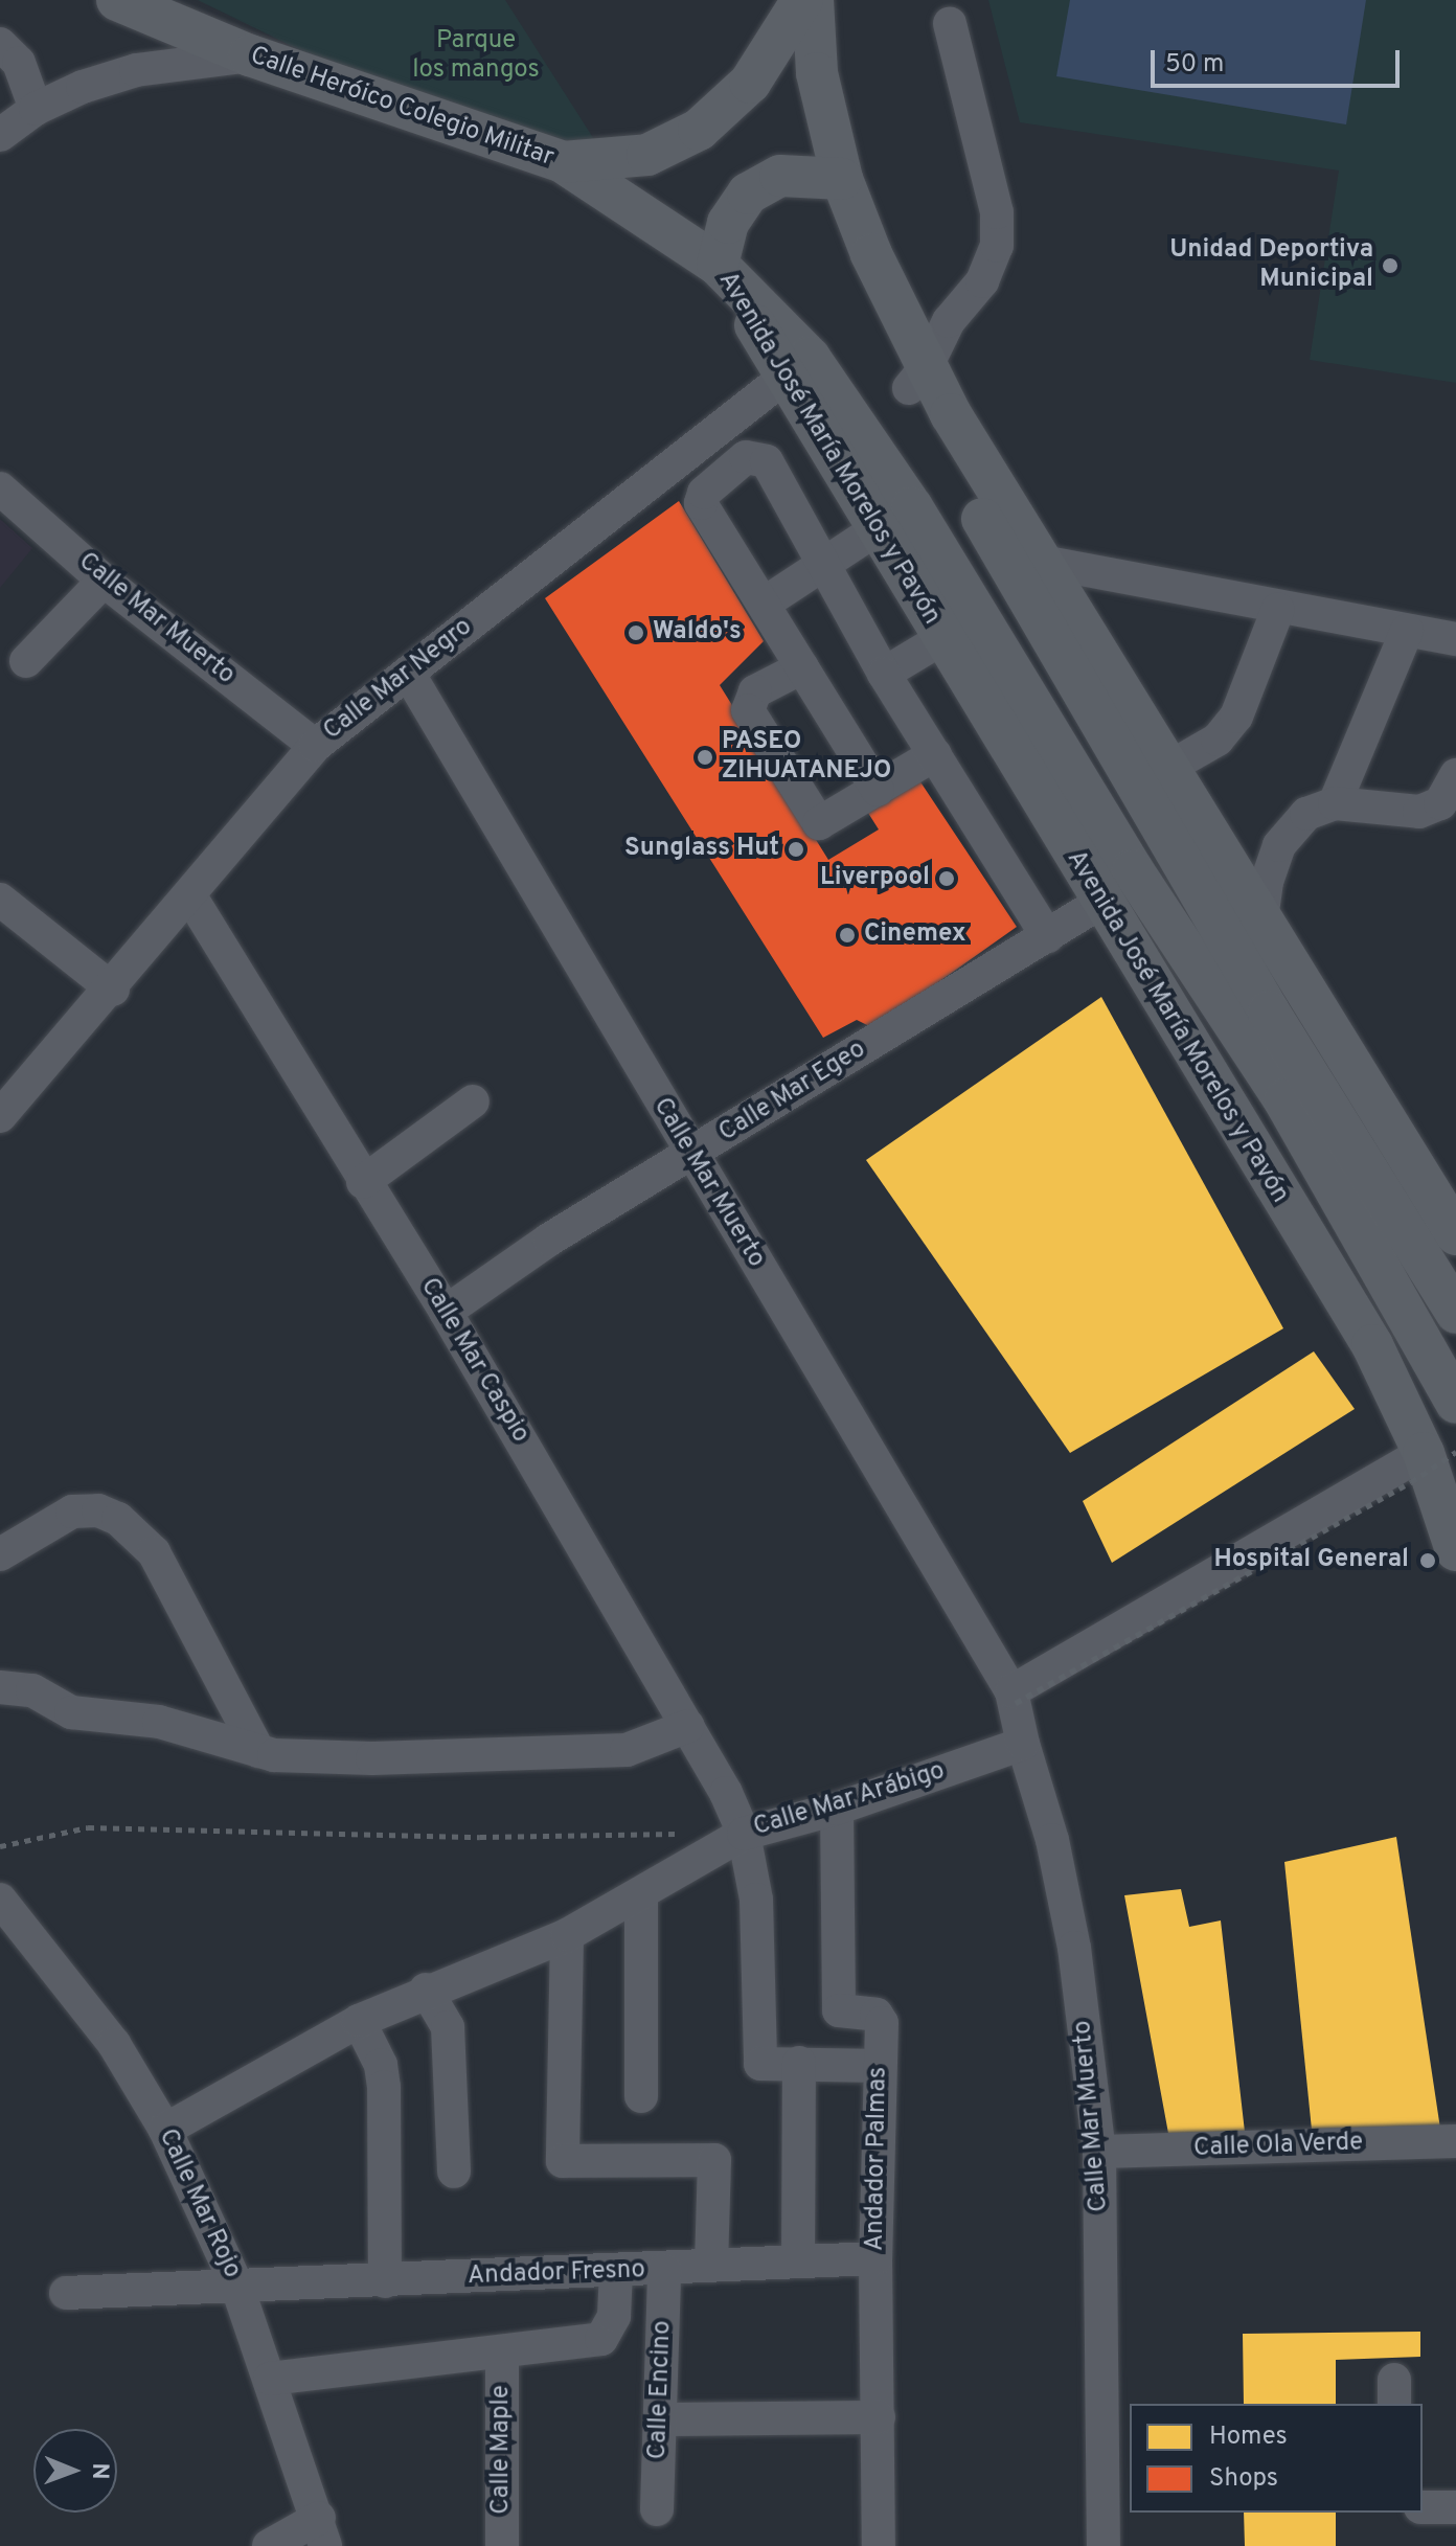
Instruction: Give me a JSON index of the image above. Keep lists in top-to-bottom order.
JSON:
{
  "streets": {
    "main road": ["Calle Heróico Colegio Militar", "Avenida José María Morelos y Pavón"],
    "street": [
      "Calle Mar Muerto",
      "Calle Mar Negro",
      "Calle Mar Egeo",
      "Calle Mar Caspio",
      "Calle Mar Arábigo",
      "Calle Ola Verde",
      "Andador Palmas",
      "Calle Mar Rojo",
      "Andador Fresno",
      "Calle Encino",
      "Calle Maple"
    ]
  },
  "crossings": [
    ["Calle Heróico Colegio Militar", "Avenida José María Morelos y Pavón"],
    ["Avenida José María Morelos y Pavón", "Calle Mar Negro"],
    ["Avenida José María Morelos y Pavón", "Calle Mar Egeo"],
    ["Calle Mar Muerto", "Calle Mar Negro"],
    ["Calle Mar Muerto", "Calle Mar Egeo"],
    ["Calle Mar Muerto", "Calle Mar Arábigo"],
    ["Calle Mar Muerto", "Calle Ola Verde"],
    ["Calle Mar Negro", "Calle Mar Caspio"],
    ["Calle Mar Egeo", "Calle Mar Caspio"],
    ["Calle Mar Caspio", "Calle Mar Arábigo"],
    ["Calle Mar Arábigo", "Andador Palmas"],
    ["Calle Mar Arábigo", "Calle Mar Rojo"],
    ["Andador Palmas", "Andador Fresno"],
    ["Calle Mar Rojo", "Andador Fresno"],
    ["Andador Fresno", "Calle Encino"]
  ],
  "parks": ["Parque los mangos"],
  "places": [
    "Unidad Deportiva Municipal",
    "Waldo's",
    "PASEO ZIHUATANEJO",
    "Sunglass Hut",
    "Liverpool",
    "Cinemex",
    "Hospital General"
  ],
  "legend": ["Homes", "Shops"],
  "scale_bar": "50 m",
  "north": "right"
}
